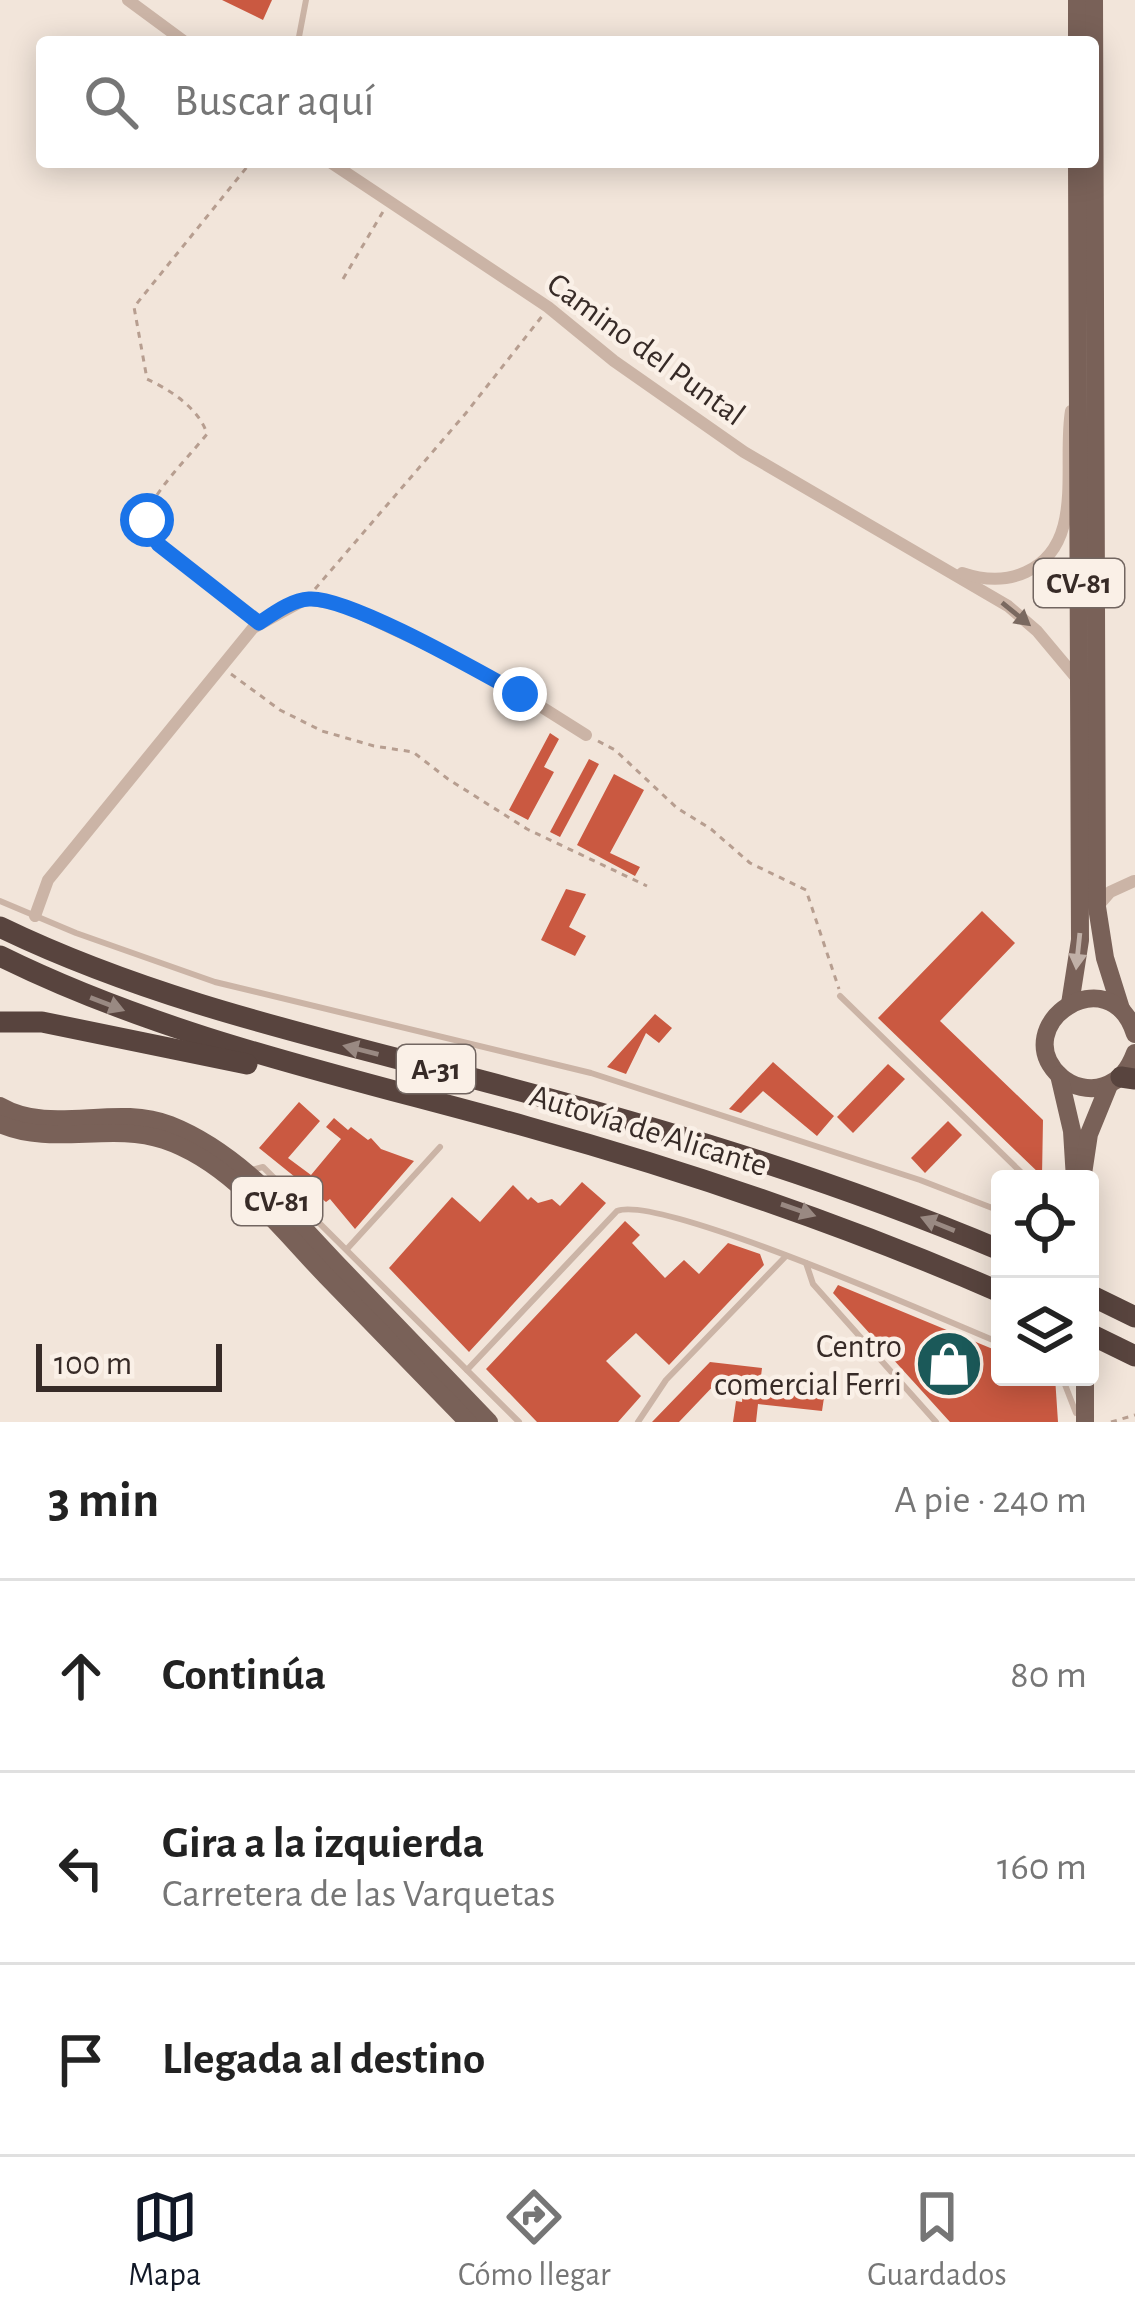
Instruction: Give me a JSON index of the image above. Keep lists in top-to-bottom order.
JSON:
{
  "streets": {
    "highway": ["A-31", "Autovía de Alicante"],
    "main road": ["CV-81"],
    "street": ["Camino del Puntal"]
  },
  "crossings": [
    ["Camino del Puntal", "CV-81"]
  ],
  "places": {
    "shop": ["Centro comercial Ferri"]
  },
  "scale_bar": "100 m",
  "page": {
    "search": "Buscar aquí",
    "scale": "100 m",
    "heading": ["3 min", "A pie · 240 m"],
    "list": [
      ["Continúa", "80 m"],
      ["Gira a la izquierda", "Carretera de las Varquetas", "160 m"],
      "Llegada al destino"
    ],
    "nav": ["Mapa", "Cómo llegar", "Guardados"]
  }
}
